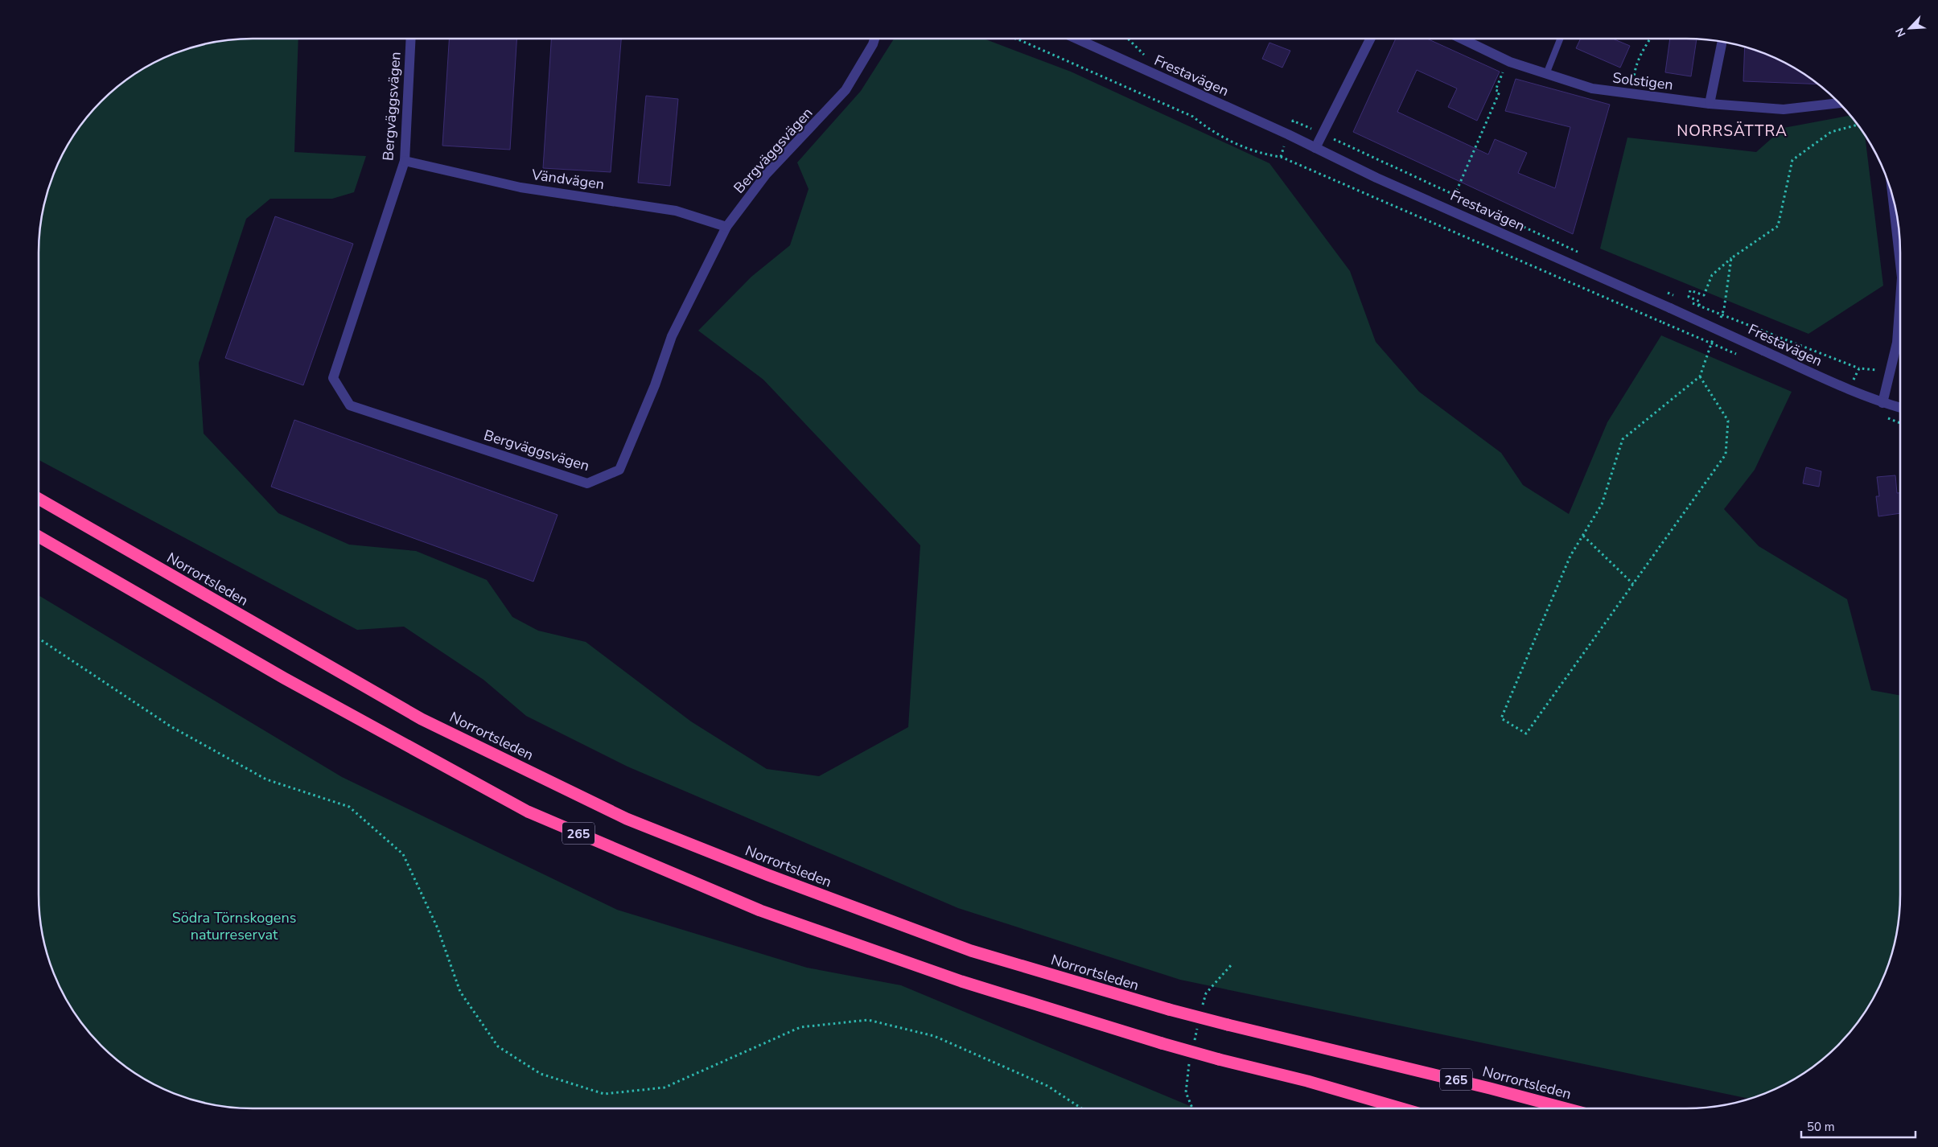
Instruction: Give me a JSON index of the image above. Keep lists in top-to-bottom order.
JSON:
{
  "streets": {
    "highway": ["Norrortsleden", "265"],
    "street": [
      "Frestavägen",
      "Solstigen",
      "Bergväggsvägen",
      "Vändvägen"
    ]
  },
  "crossings": [
    ["Bergväggsvägen", "Vändvägen"]
  ],
  "districts": ["NORRSÄTTRA"],
  "parks": ["Södra Törnskogens naturreservat"],
  "scale_bar": "50 m",
  "north": "bottom left"
}
